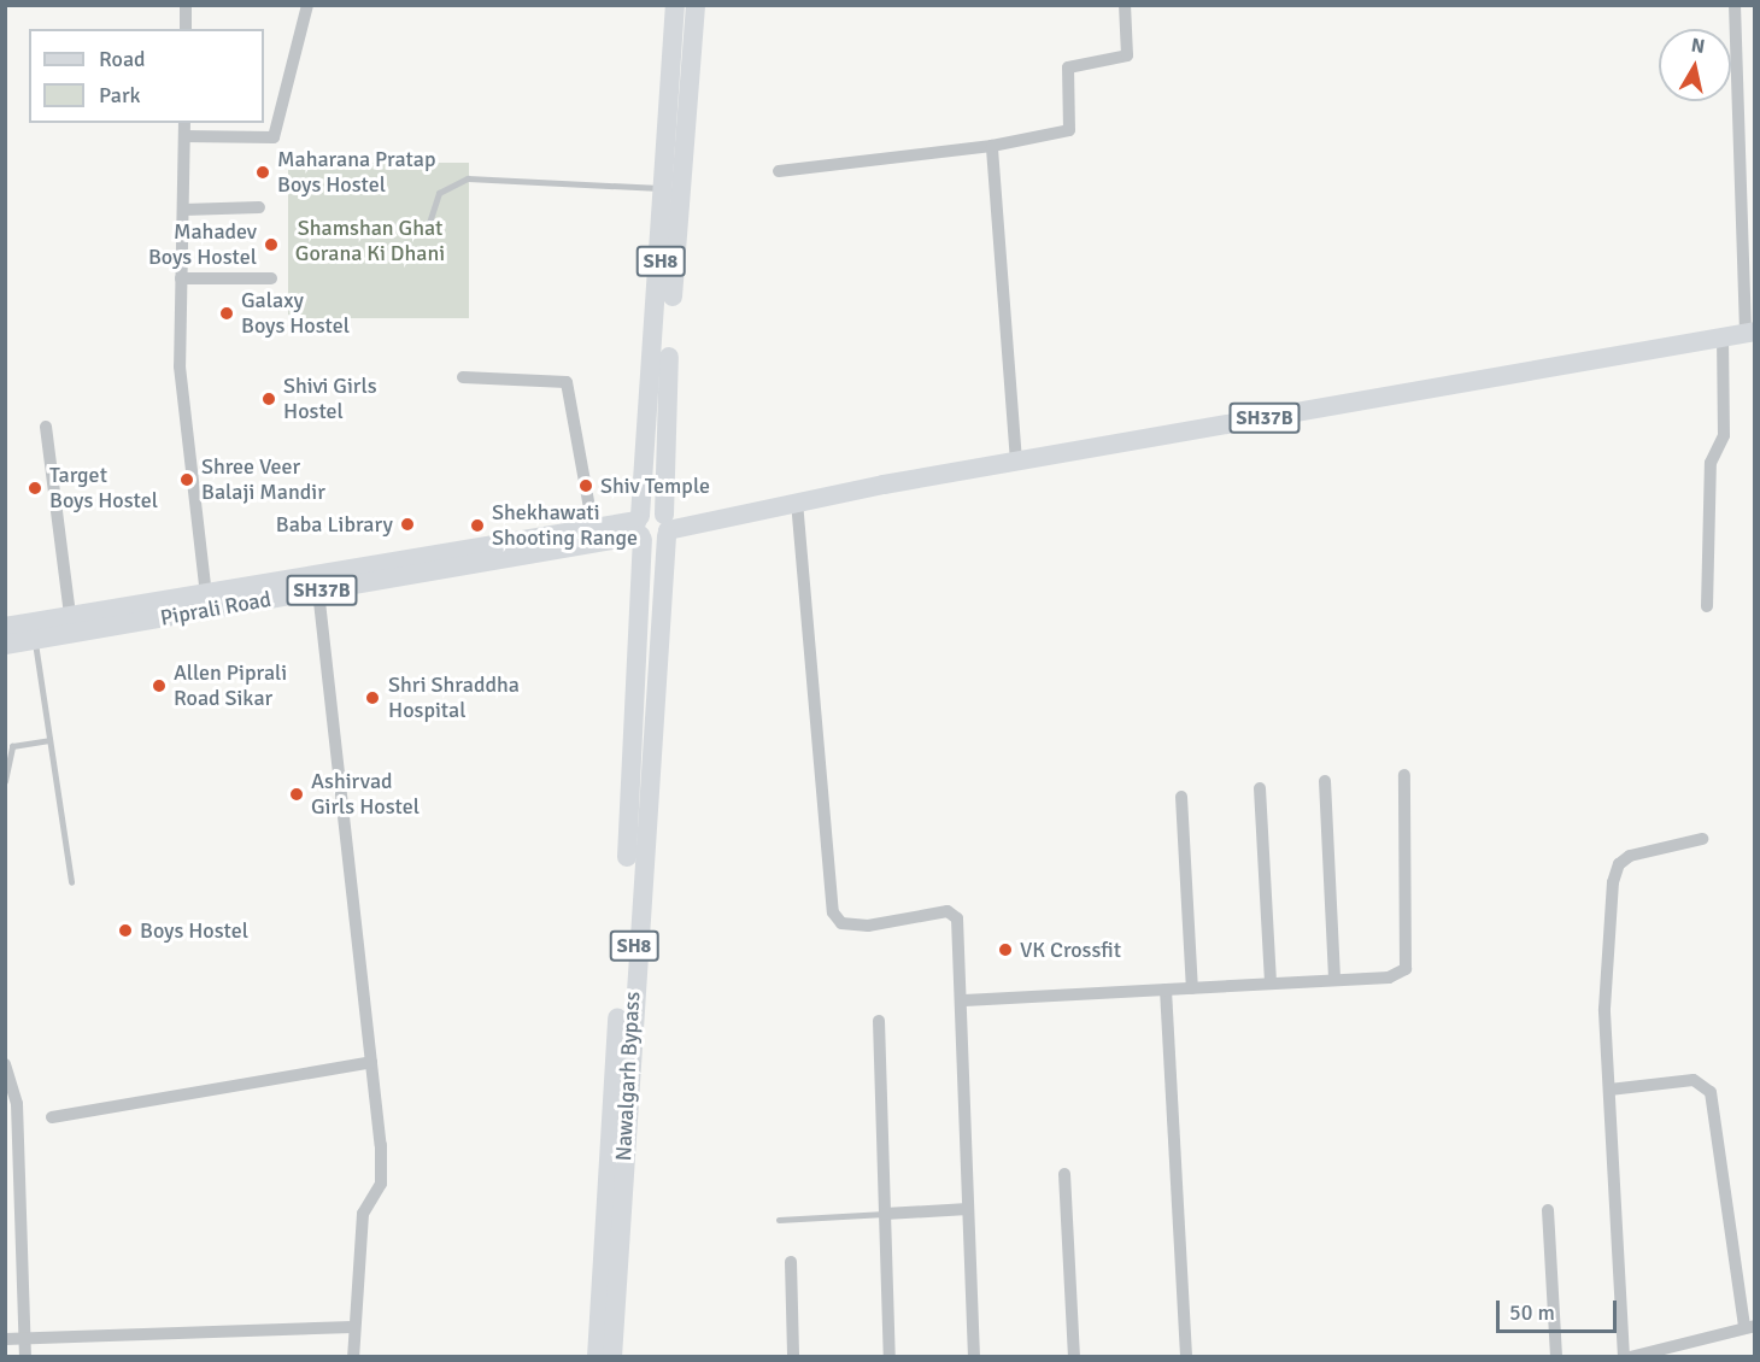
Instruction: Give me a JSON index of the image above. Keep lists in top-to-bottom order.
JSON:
{
  "streets": {
    "main road": [
      "SH8",
      "SH37B",
      "Piprali Road",
      "Nawalgarh Bypass"
    ]
  },
  "crossings": [
    ["SH8", "SH37B"],
    ["SH8", "Piprali Road"],
    ["SH8", "Nawalgarh Bypass"],
    ["SH37B", "Nawalgarh Bypass"],
    ["Piprali Road", "Nawalgarh Bypass"]
  ],
  "parks": ["Shamshan Ghat Gorana Ki Dhani"],
  "places": [
    "Maharana Pratap Boys Hostel",
    "Mahadev Boys Hostel",
    "Galaxy Boys Hostel",
    "Shivi Girls Hostel",
    "Shree Veer Balaji Mandir",
    "Shiv Temple",
    "Target Boys Hostel",
    "Baba Library",
    "Shekhawati Shooting Range",
    "Allen Piprali Road Sikar",
    "Shri Shraddha Hospital",
    "Ashirvad Girls Hostel",
    "Boys Hostel",
    "VK Crossfit"
  ],
  "legend": ["Road", "Park"],
  "scale_bar": "50 m",
  "north": "top"
}
